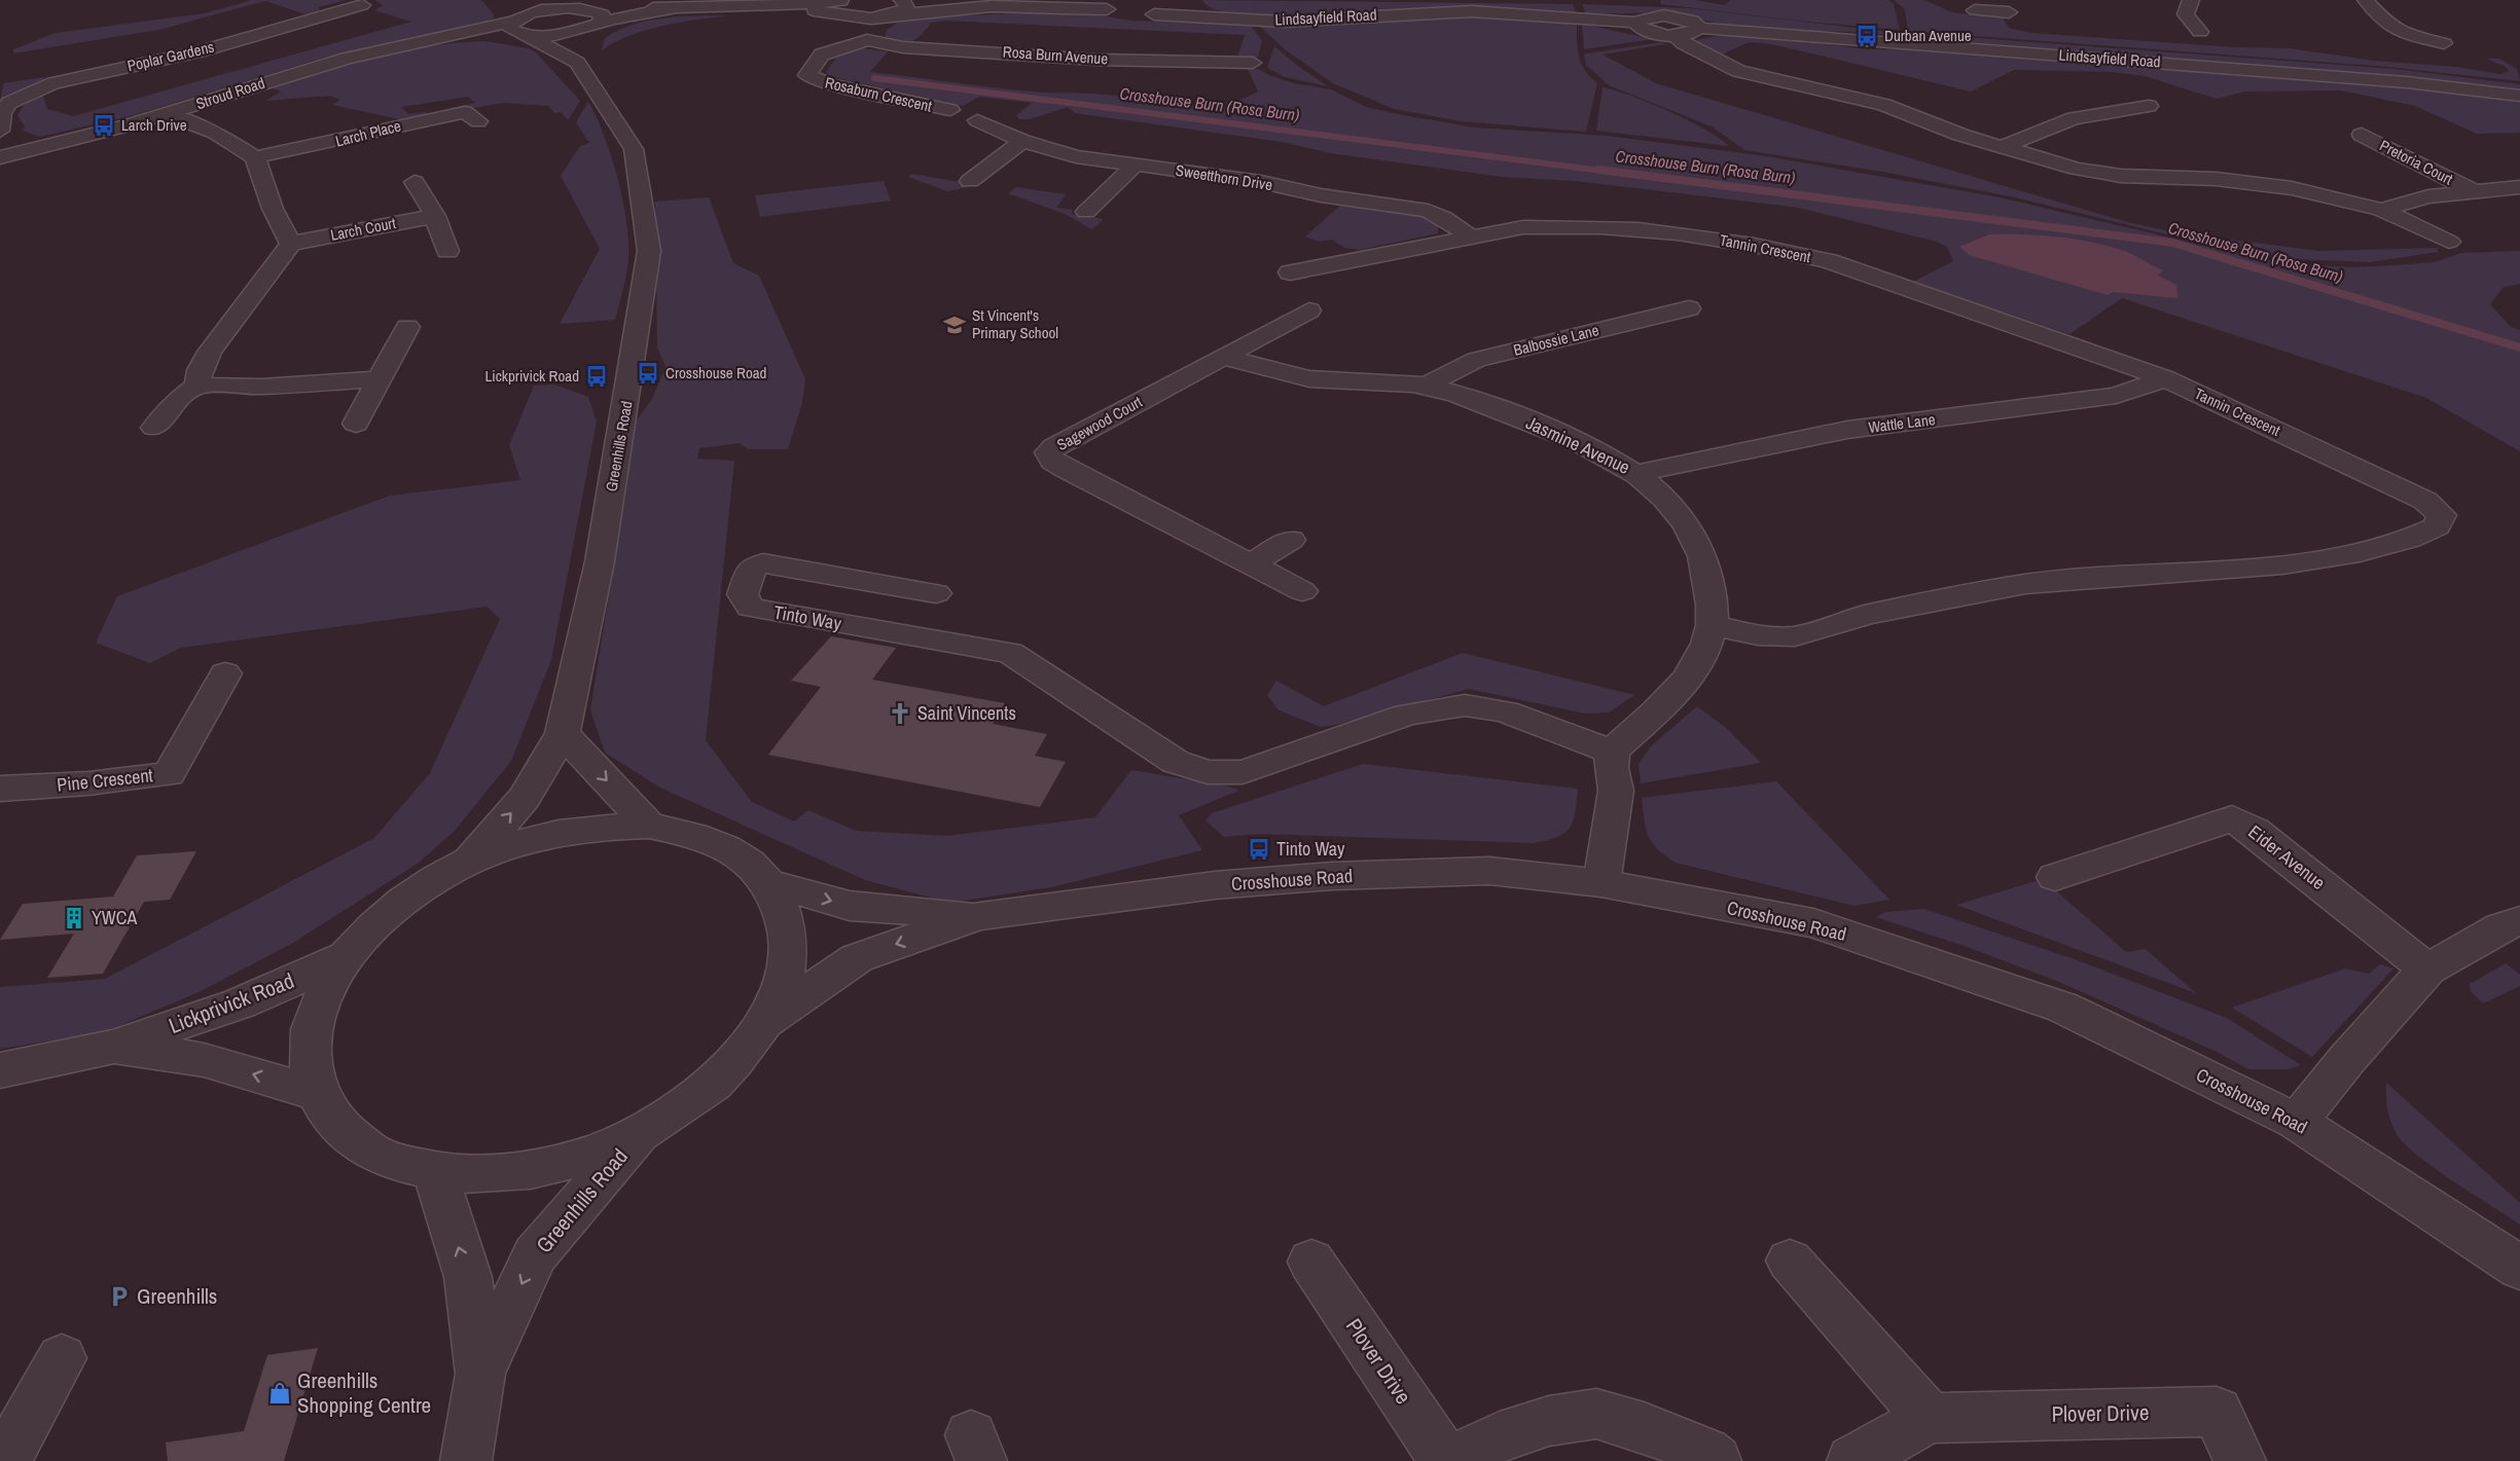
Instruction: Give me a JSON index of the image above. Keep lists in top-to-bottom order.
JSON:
{
  "streets": {
    "street": [
      "Lindsayfield Road",
      "Rosa Burn Avenue",
      "Poplar Gardens",
      "Stroud Road",
      "Rosaburn Crescent",
      "Larch Place",
      "Pretoria Court",
      "Sweetthorn Drive",
      "Larch Court",
      "Tannin Crescent",
      "Balbossie Lane",
      "Sagewood Court",
      "Wattle Lane",
      "Jasmine Avenue",
      "Greenhills Road",
      "Tinto Way",
      "Pine Crescent",
      "Eider Avenue",
      "Crosshouse Road",
      "Lickprivick Road",
      "Plover Drive"
    ]
  },
  "crossings": [
    ["Rosa Burn Avenue", "Rosaburn Crescent"],
    ["Poplar Gardens", "Stroud Road"],
    ["Stroud Road", "Greenhills Road"],
    ["Sweetthorn Drive", "Tannin Crescent"],
    ["Tannin Crescent", "Wattle Lane"],
    ["Tannin Crescent", "Jasmine Avenue"],
    ["Balbossie Lane", "Jasmine Avenue"],
    ["Sagewood Court", "Jasmine Avenue"],
    ["Wattle Lane", "Jasmine Avenue"],
    ["Jasmine Avenue", "Tinto Way"]
  ],
  "one_way": ["Lickprivick Road"],
  "water": ["Crosshouse Burn (Rosa Burn)"],
  "places": {
    "bus stop": [
      "Durban Avenue",
      "Larch Drive",
      "Crosshouse Road",
      "Lickprivick Road",
      "Tinto Way"
    ],
    "school or university": ["St Vincent's Primary School"],
    "church": ["Saint Vincents"],
    "building": ["YWCA"],
    "parking": ["Greenhills"],
    "shop": ["Greenhills Shopping Centre"]
  }
}
